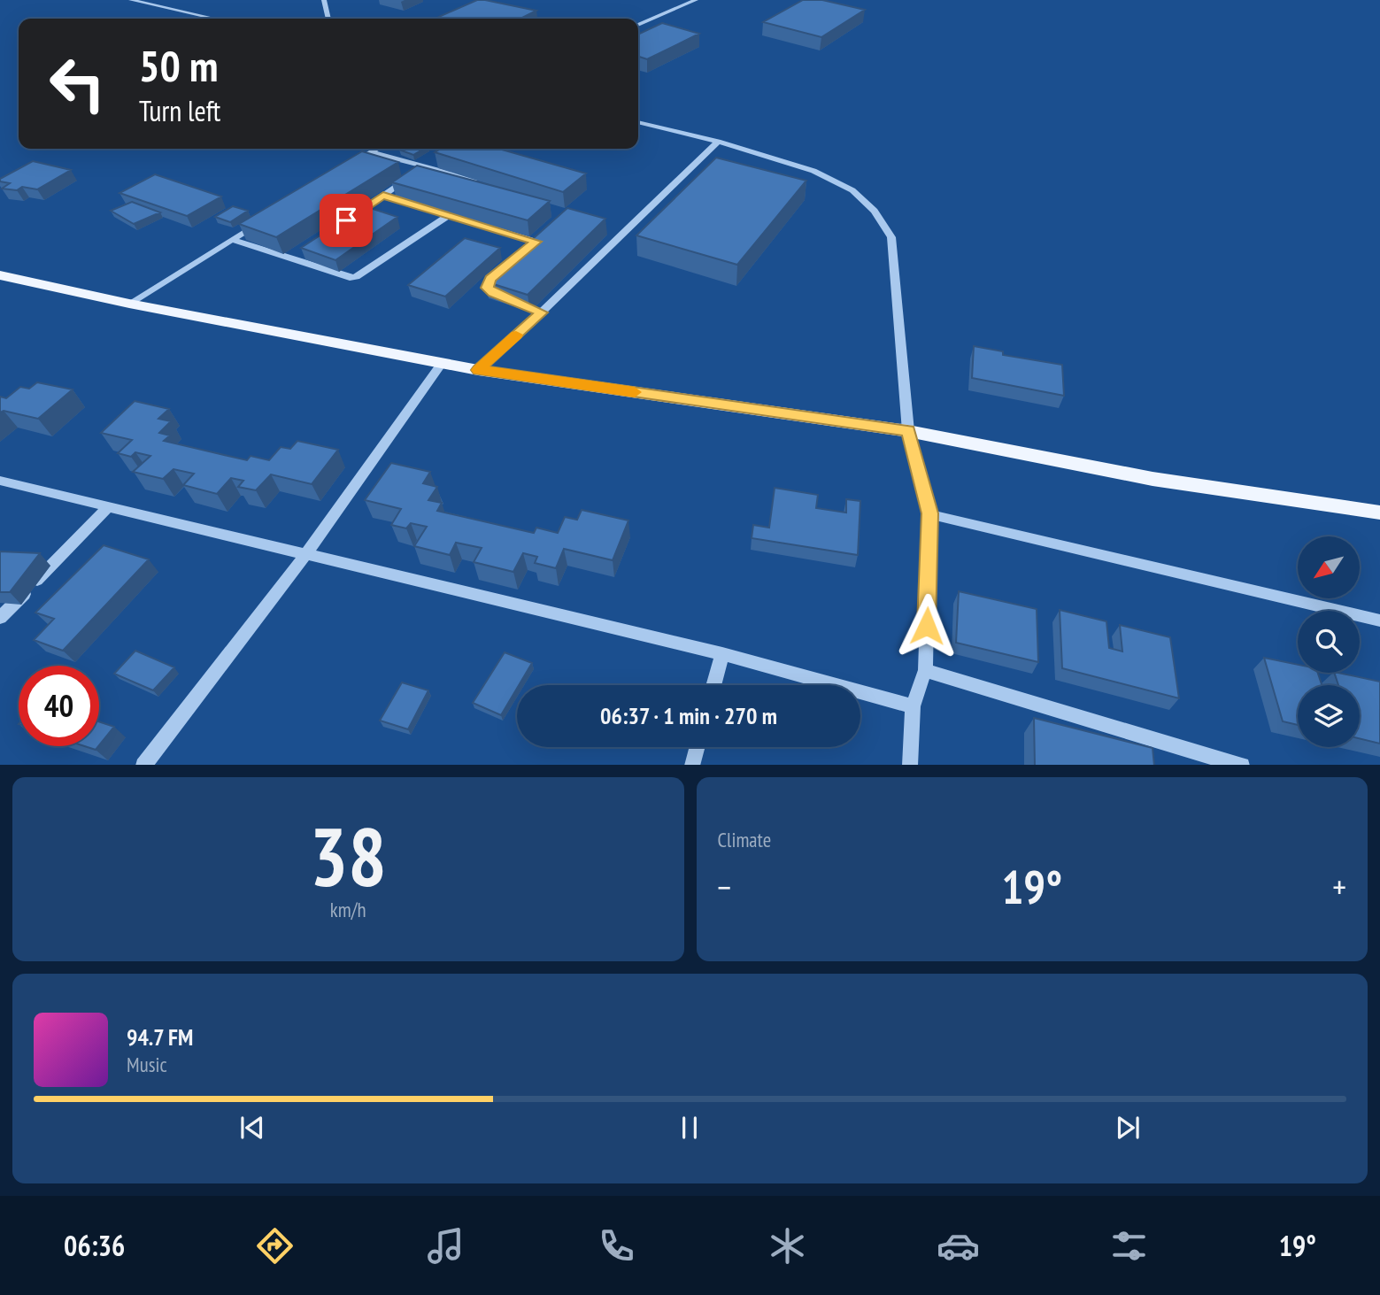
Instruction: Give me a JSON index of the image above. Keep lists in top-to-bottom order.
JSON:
{
  "north": "bottom left",
  "page": {
    "turn": ["50 m", "Turn left"],
    "limit": "40",
    "trip": "06:37 · 1 min · 270 m",
    "tile": [
      ["38", "km/h"],
      "Climate"
    ],
    "heat": ["−", "19°", "+"],
    "song": ["94.7 FM", "Music"],
    "tabs": ["06:36", "19°"]
  }
}
